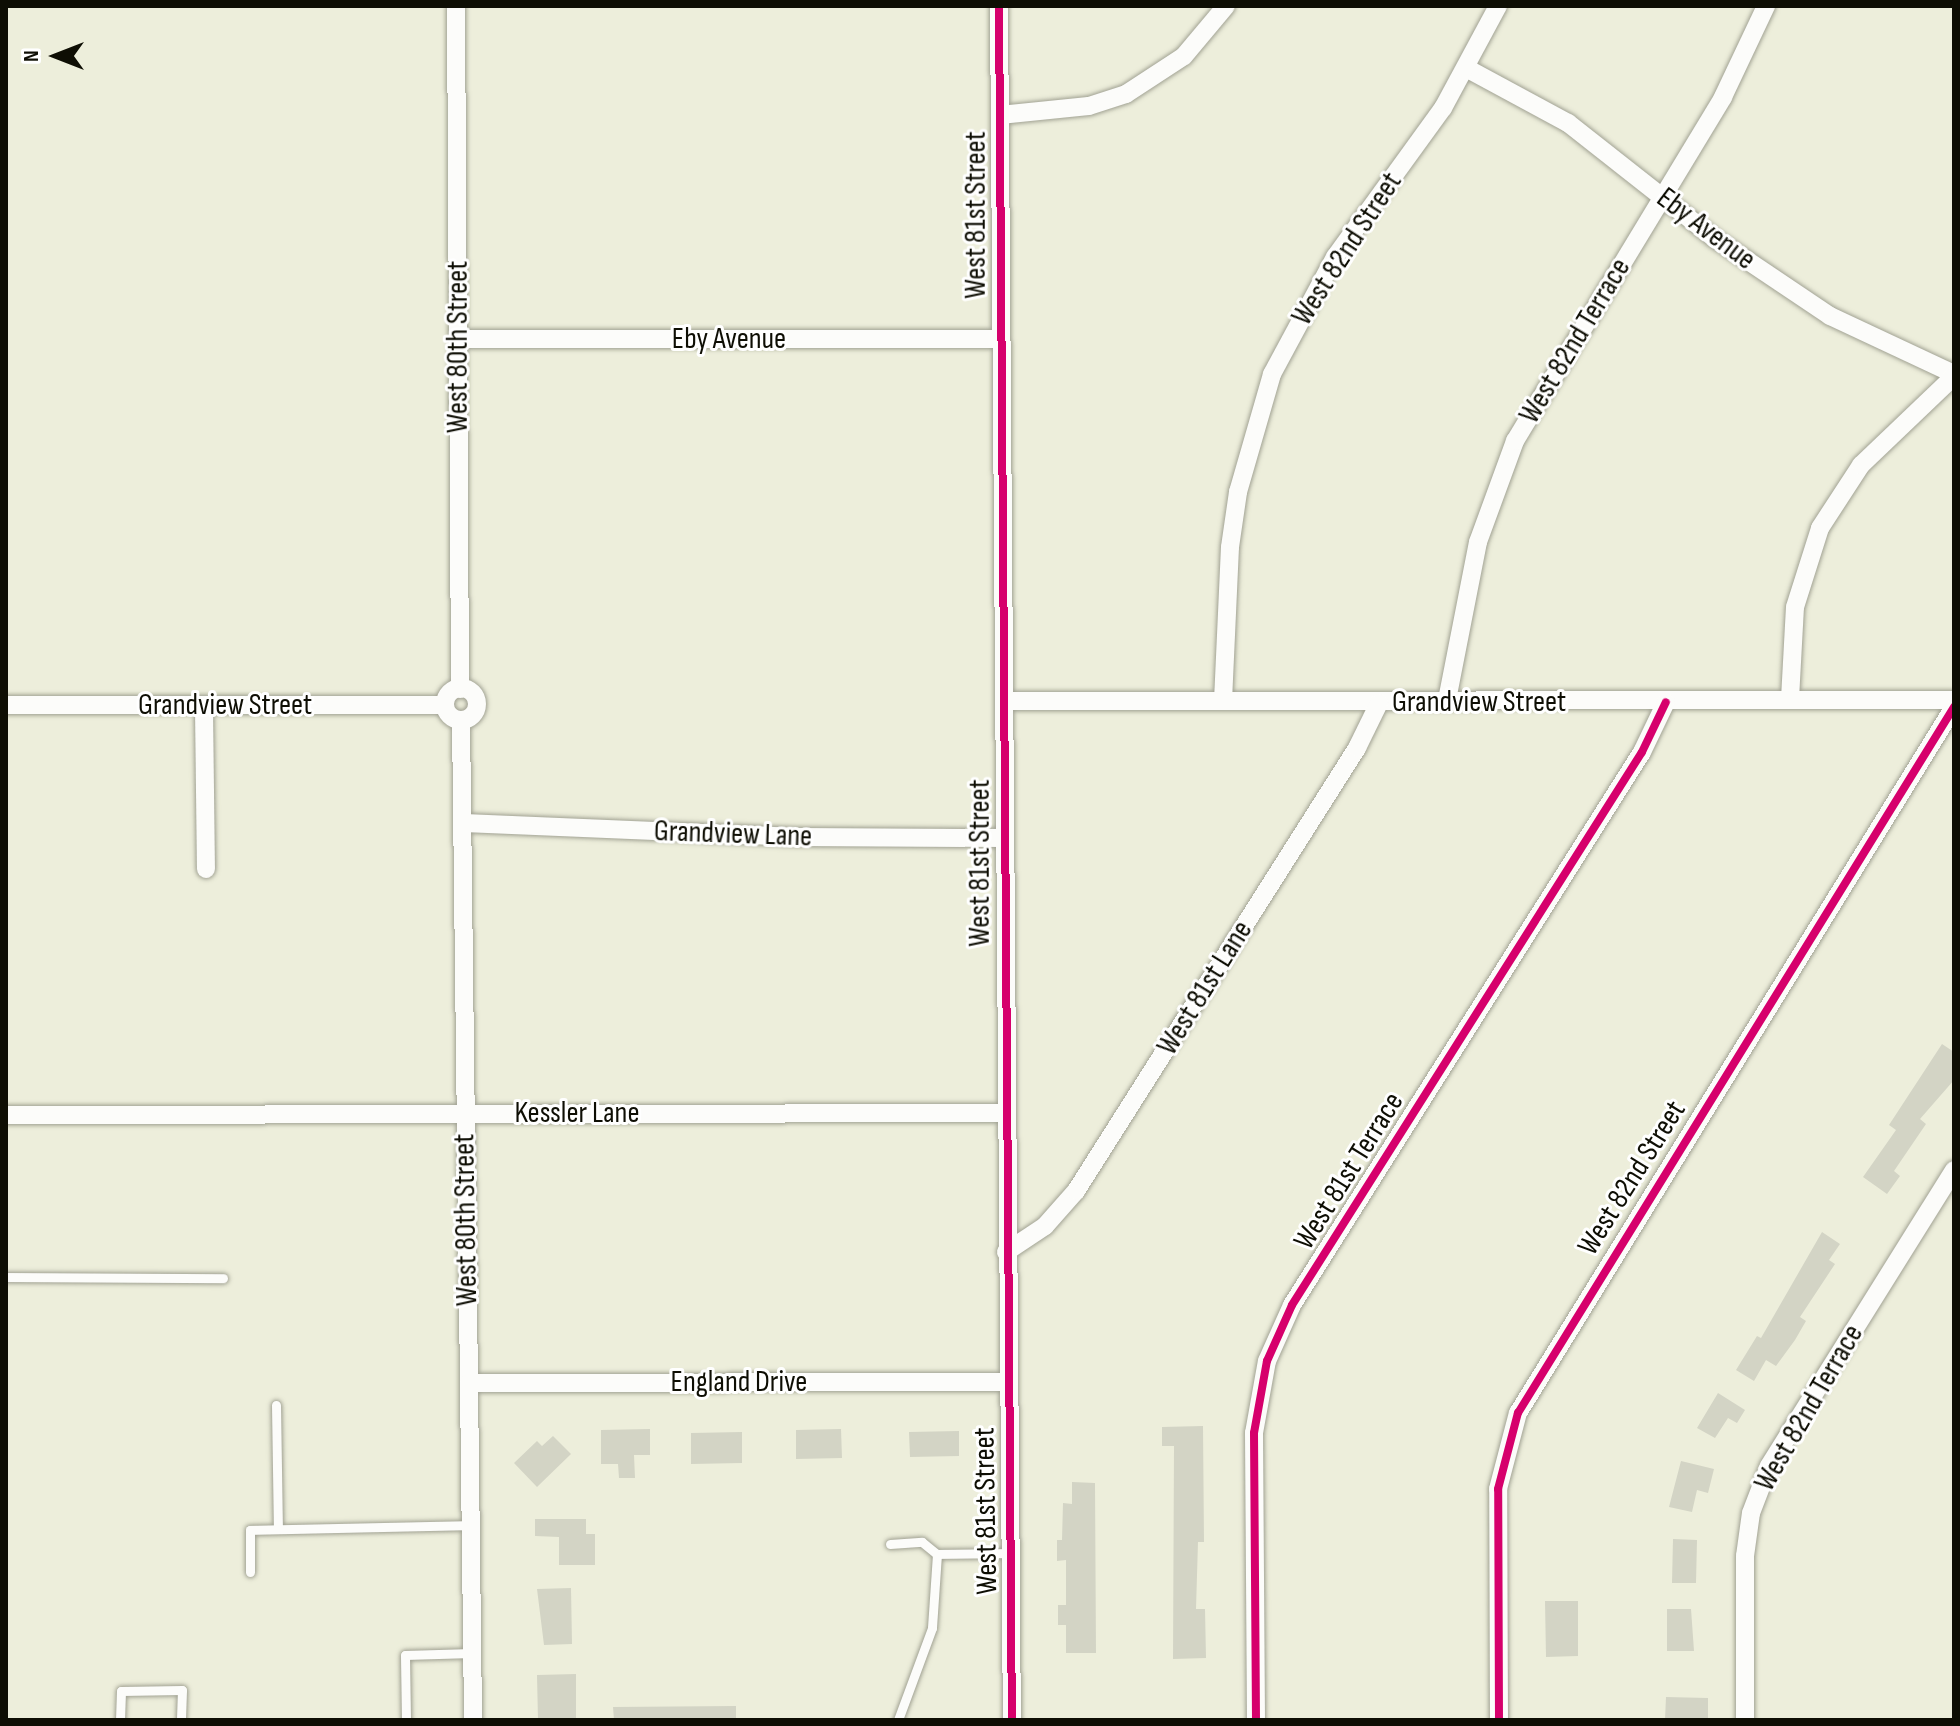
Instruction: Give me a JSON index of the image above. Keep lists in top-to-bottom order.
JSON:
{
  "streets": {
    "street": [
      "West 81st Street",
      "Eby Avenue",
      "West 82nd Street",
      "West 82nd Terrace",
      "West 80th Street",
      "Grandview Street",
      "Grandview Lane",
      "West 81st Lane",
      "Kessler Lane",
      "West 81st Terrace",
      "England Drive"
    ]
  },
  "crossings": [
    ["West 81st Street", "Eby Avenue"],
    ["West 81st Street", "Grandview Street"],
    ["West 81st Street", "Grandview Lane"],
    ["West 81st Street", "West 81st Lane"],
    ["West 81st Street", "Kessler Lane"],
    ["West 81st Street", "England Drive"],
    ["Eby Avenue", "West 82nd Street"],
    ["Eby Avenue", "West 82nd Terrace"],
    ["Eby Avenue", "West 80th Street"],
    ["West 82nd Street", "Grandview Street"],
    ["West 82nd Terrace", "Grandview Street"],
    ["West 80th Street", "Grandview Street"],
    ["West 80th Street", "Grandview Lane"],
    ["West 80th Street", "Kessler Lane"],
    ["West 80th Street", "England Drive"],
    ["Grandview Street", "West 81st Lane"],
    ["Grandview Street", "West 81st Terrace"]
  ],
  "north": "left"
}
